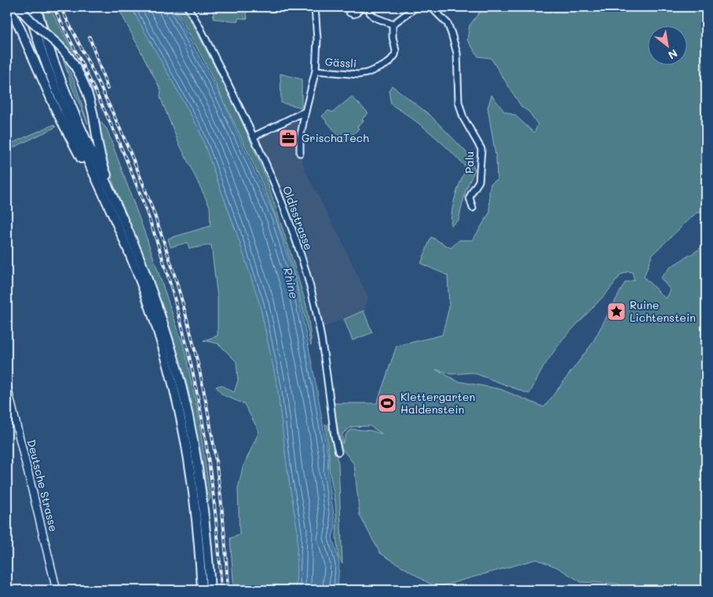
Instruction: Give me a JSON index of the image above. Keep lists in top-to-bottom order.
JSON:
{
  "streets": {
    "main road": ["Deutsche Strasse"],
    "street": ["Gässli", "Palu", "Oldisstrasse"]
  },
  "water": ["Rhine"],
  "places": {
    "office": ["GrischaTech"],
    "place": ["Ruine Lichtenstein"],
    "sports": ["Klettergarten Haldenstein"]
  },
  "north": "bottom right"
}
